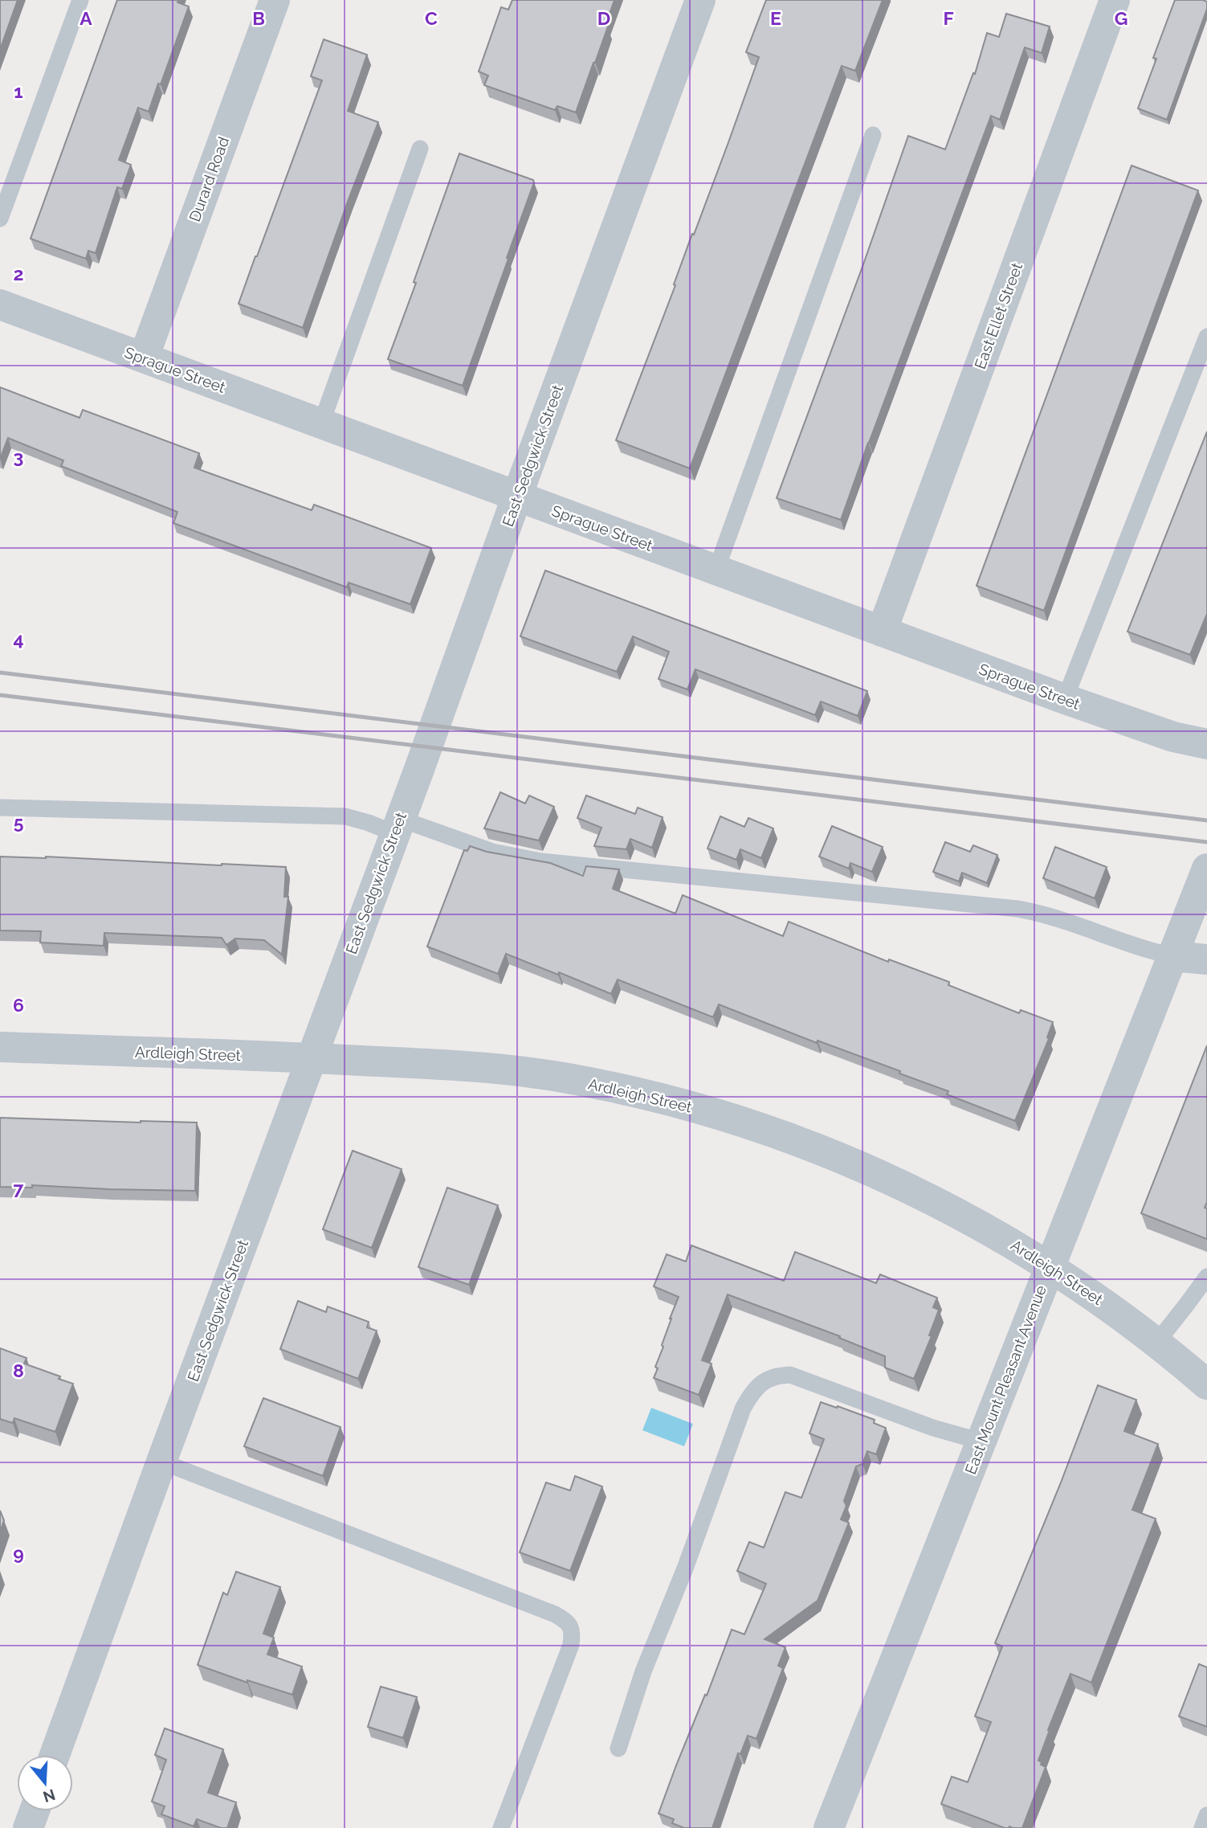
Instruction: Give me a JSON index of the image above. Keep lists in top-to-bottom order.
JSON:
{
  "streets": {
    "street": [
      "Durard Road",
      "East Ellet Street",
      "Sprague Street",
      "East Sedgwick Street",
      "Ardleigh Street",
      "East Mount Pleasant Avenue"
    ]
  },
  "crossings": [
    ["Durard Road", "Sprague Street"],
    ["East Ellet Street", "Sprague Street"],
    ["Sprague Street", "East Sedgwick Street"],
    ["East Sedgwick Street", "Ardleigh Street"],
    ["Ardleigh Street", "East Mount Pleasant Avenue"]
  ],
  "north": "bottom",
  "grid": {
    "columns": [
      "A",
      "B",
      "C",
      "D",
      "E",
      "F",
      "G"
    ],
    "rows": [
      "1",
      "2",
      "3",
      "4",
      "5",
      "6",
      "7",
      "8",
      "9"
    ]
  }
}
